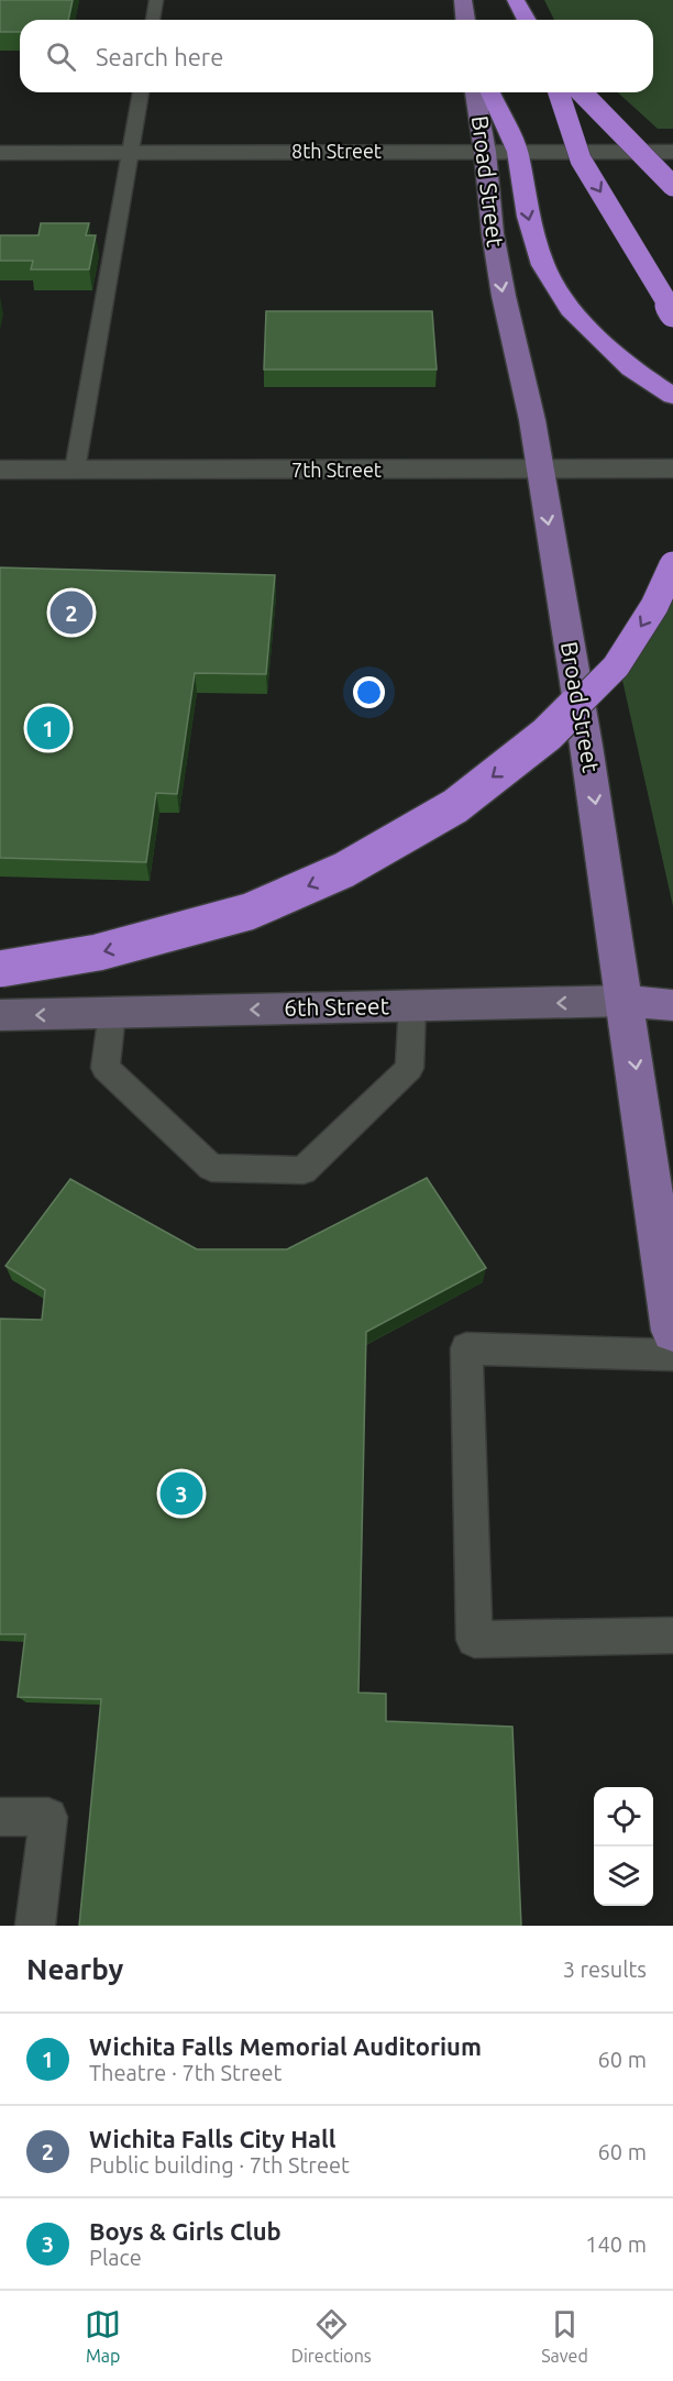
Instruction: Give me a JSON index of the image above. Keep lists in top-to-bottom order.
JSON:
{
  "streets": {
    "main road": ["Broad Street", "6th Street"],
    "street": ["8th Street", "7th Street"]
  },
  "crossings": [
    ["8th Street", "Broad Street"],
    ["Broad Street", "7th Street"],
    ["Broad Street", "6th Street"]
  ],
  "one_way": ["Broad Street", "6th Street"],
  "page": {
    "search": "Search here",
    "pins": ["2", "1", "3"],
    "heading": ["Nearby", "3 results"],
    "list": [
      {
        "mark": "1",
        "name": "Wichita Falls Memorial Auditorium",
        "note": "Theatre · 7th Street",
        "value": "60 m"
      },
      {
        "mark": "2",
        "name": "Wichita Falls City Hall",
        "note": "Public building · 7th Street",
        "value": "60 m"
      },
      {
        "mark": "3",
        "name": "Boys & Girls Club",
        "note": "Place",
        "value": "140 m"
      }
    ],
    "nav": ["Map", "Directions", "Saved"]
  }
}
